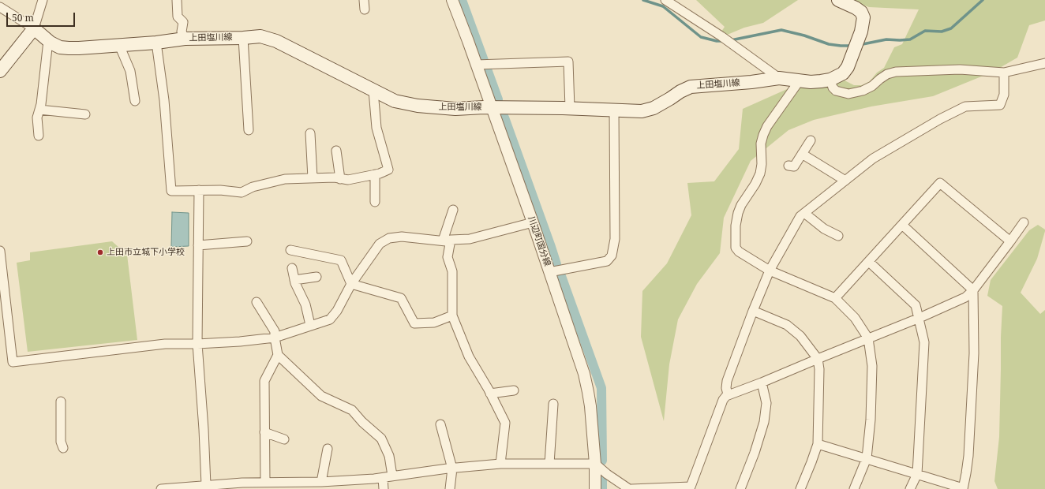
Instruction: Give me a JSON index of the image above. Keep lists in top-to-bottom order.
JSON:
{
  "streets": {
    "main road": ["上田塩川線"],
    "street": ["川辺町国分線"]
  },
  "crossings": [
    ["上田塩川線", "川辺町国分線"]
  ],
  "places": ["上田市立城下小学校"],
  "scale_bar": "50 m"
}
